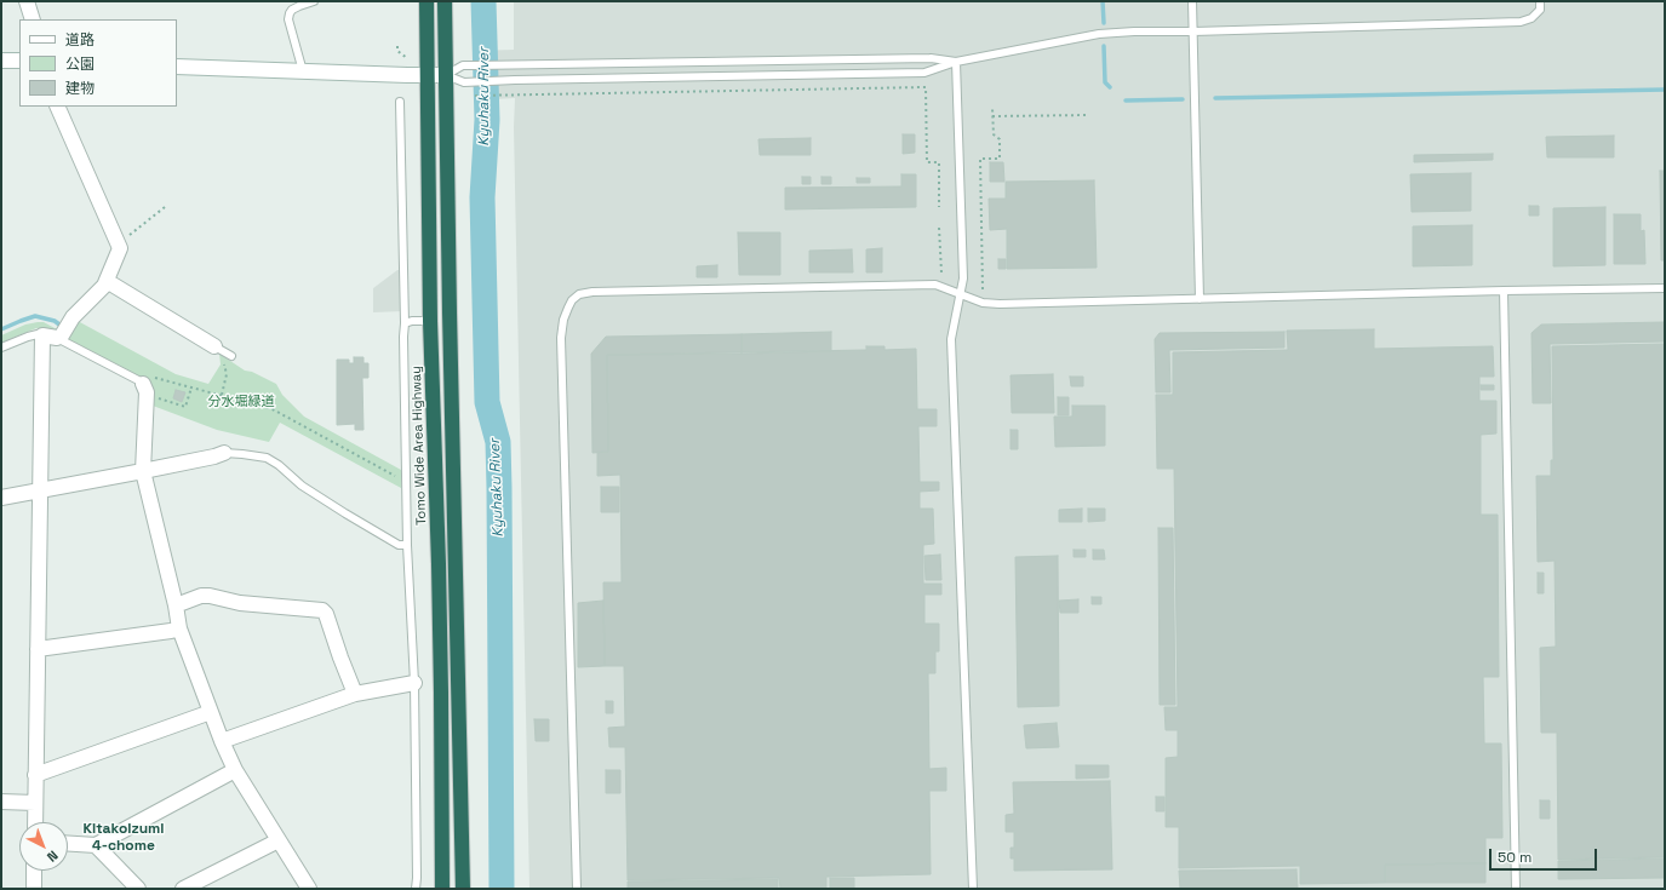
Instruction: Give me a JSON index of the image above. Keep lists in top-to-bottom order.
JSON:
{
  "streets": {
    "highway": ["Tomo Wide Area Highway"]
  },
  "districts": ["Kitakoizumi 4-chome"],
  "water": ["Kyuhaku River"],
  "parks": ["分水堀緑道"],
  "legend": ["道路", "公園", "建物"],
  "scale_bar": "50 m",
  "north": "bottom right"
}
